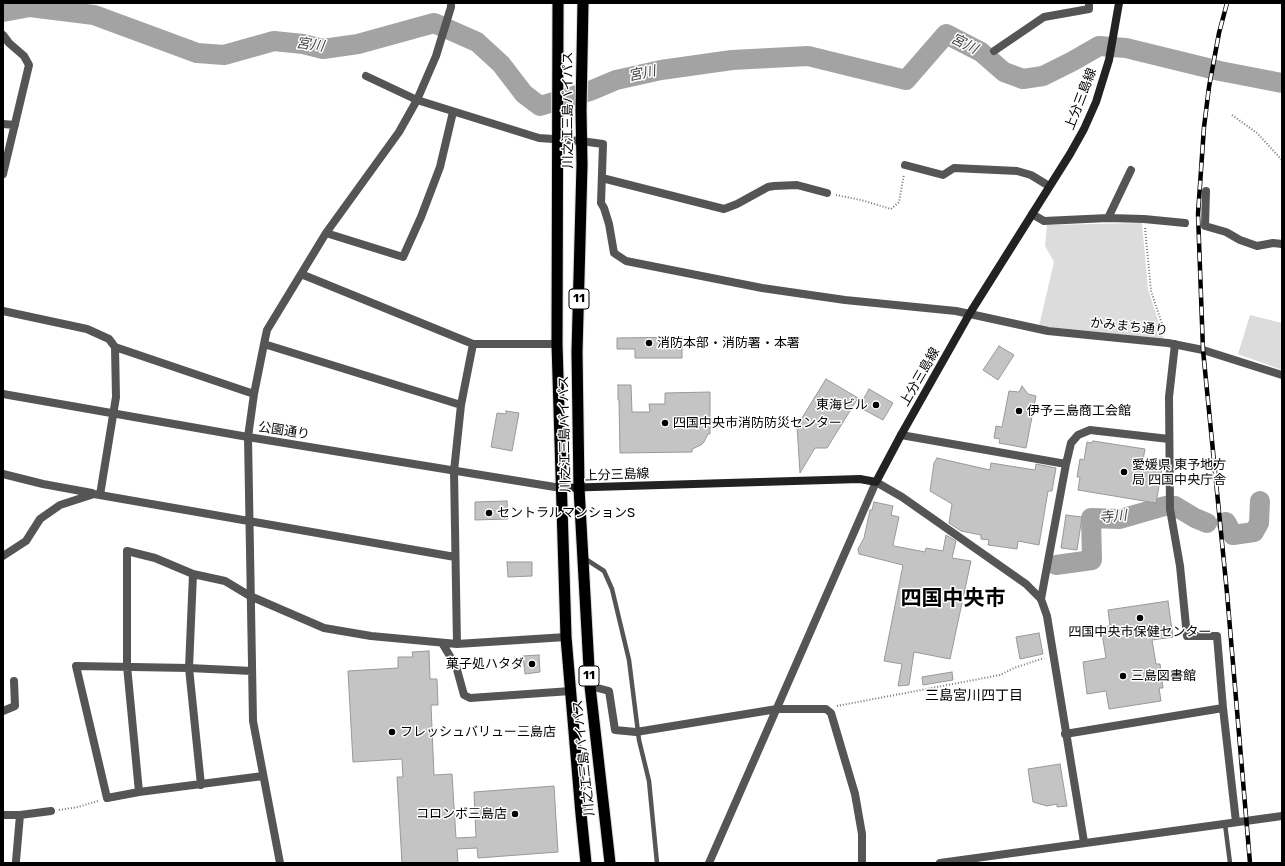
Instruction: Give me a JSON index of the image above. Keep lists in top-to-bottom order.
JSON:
{
  "streets": {
    "highway": ["川之江三島バイパス", "11"],
    "main road": ["上分三島線"],
    "street": ["かみまち通り", "公園通り"]
  },
  "crossings": [
    ["上分三島線", "川之江三島バイパス"],
    ["上分三島線", "かみまち通り"],
    ["上分三島線", "公園通り"],
    ["川之江三島バイパス", "かみまち通り"],
    ["川之江三島バイパス", "公園通り"]
  ],
  "districts": ["四国中央市", "三島宮川四丁目"],
  "water": ["宮川", "寺川"],
  "places": [
    "消防本部・消防署・本署",
    "東海ビル",
    "伊予三島商工会館",
    "四国中央市消防防災センター",
    "愛媛県 東予地方 局 四国中央庁舎",
    "セントラルマンションS",
    "四国中央市保健センター",
    "菓子処ハタダ",
    "三島図書館",
    "フレッシュバリュー三島店",
    "コロンボ三島店"
  ]
}
